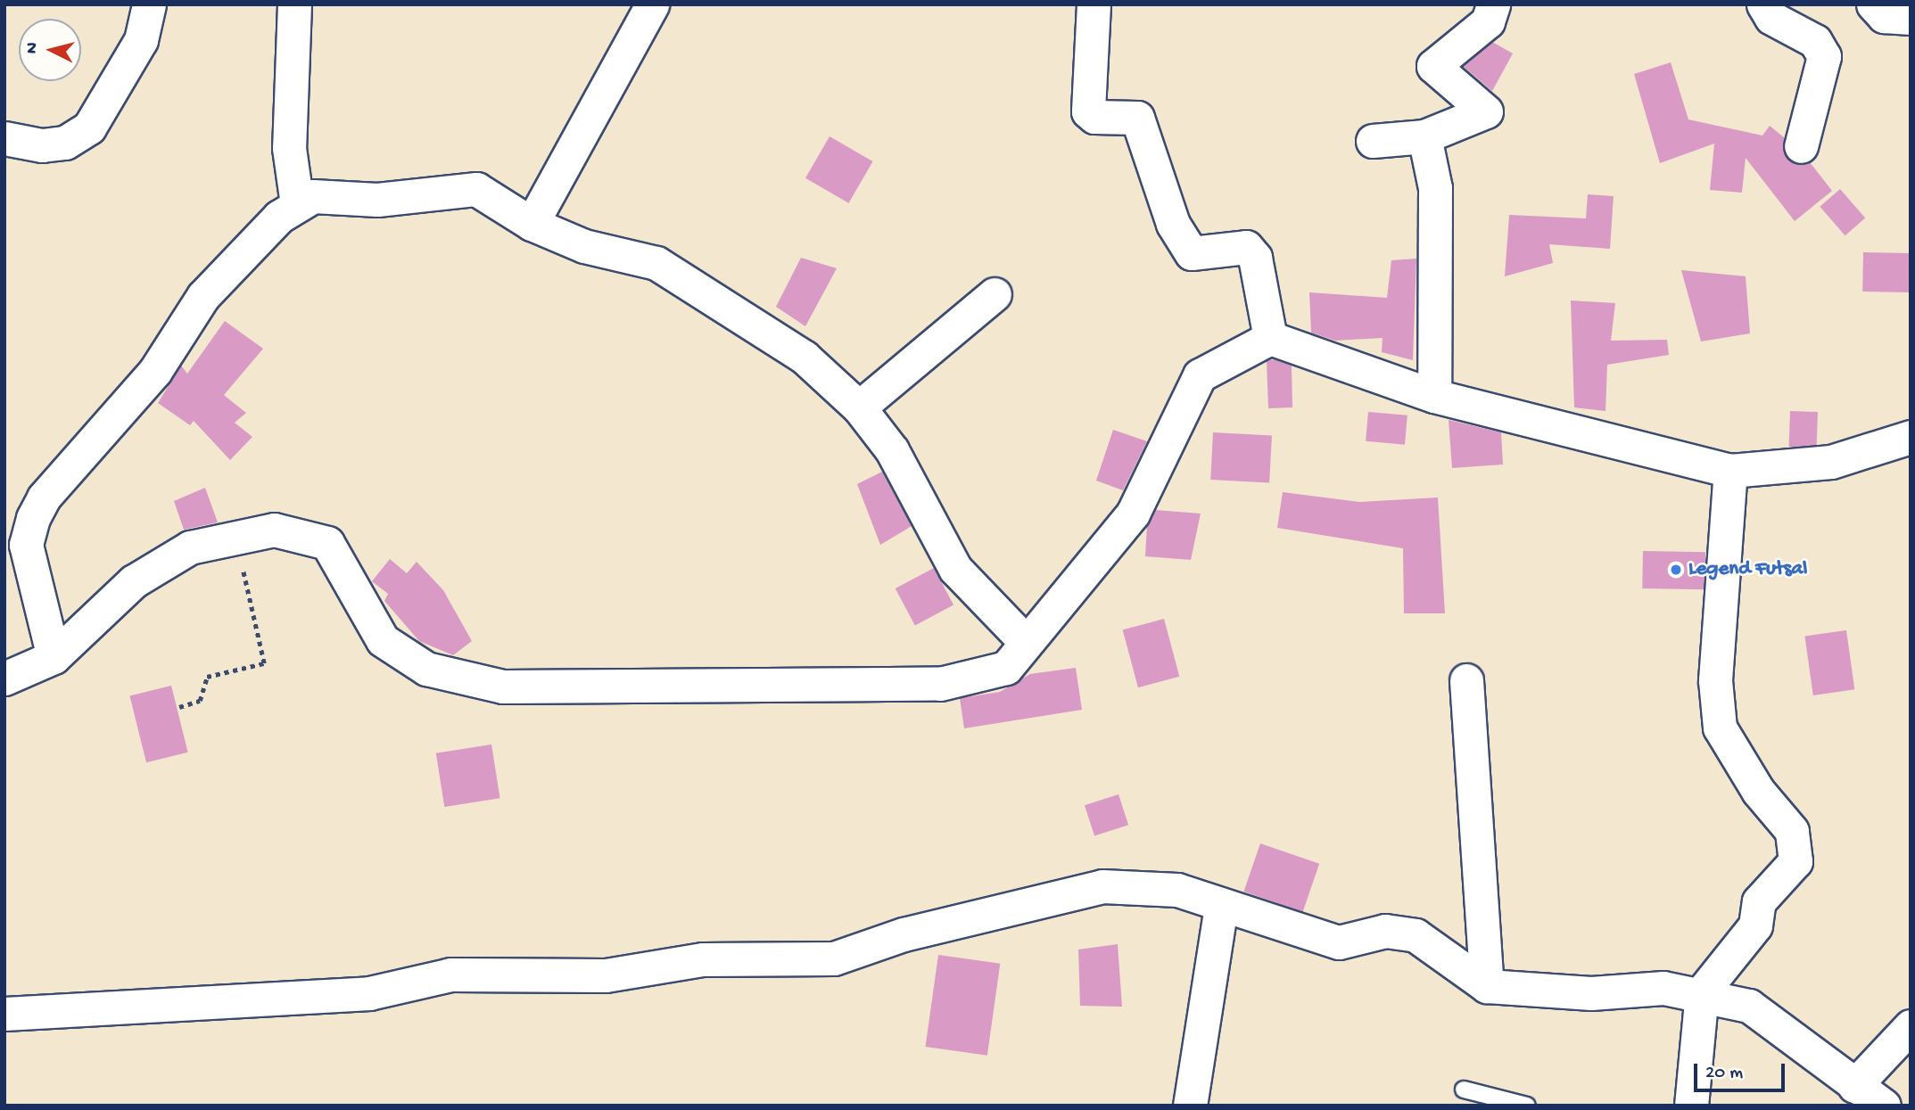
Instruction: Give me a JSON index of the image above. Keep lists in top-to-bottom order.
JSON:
{
  "places": ["Legend Futsal"],
  "scale_bar": "20 m",
  "north": "left"
}
